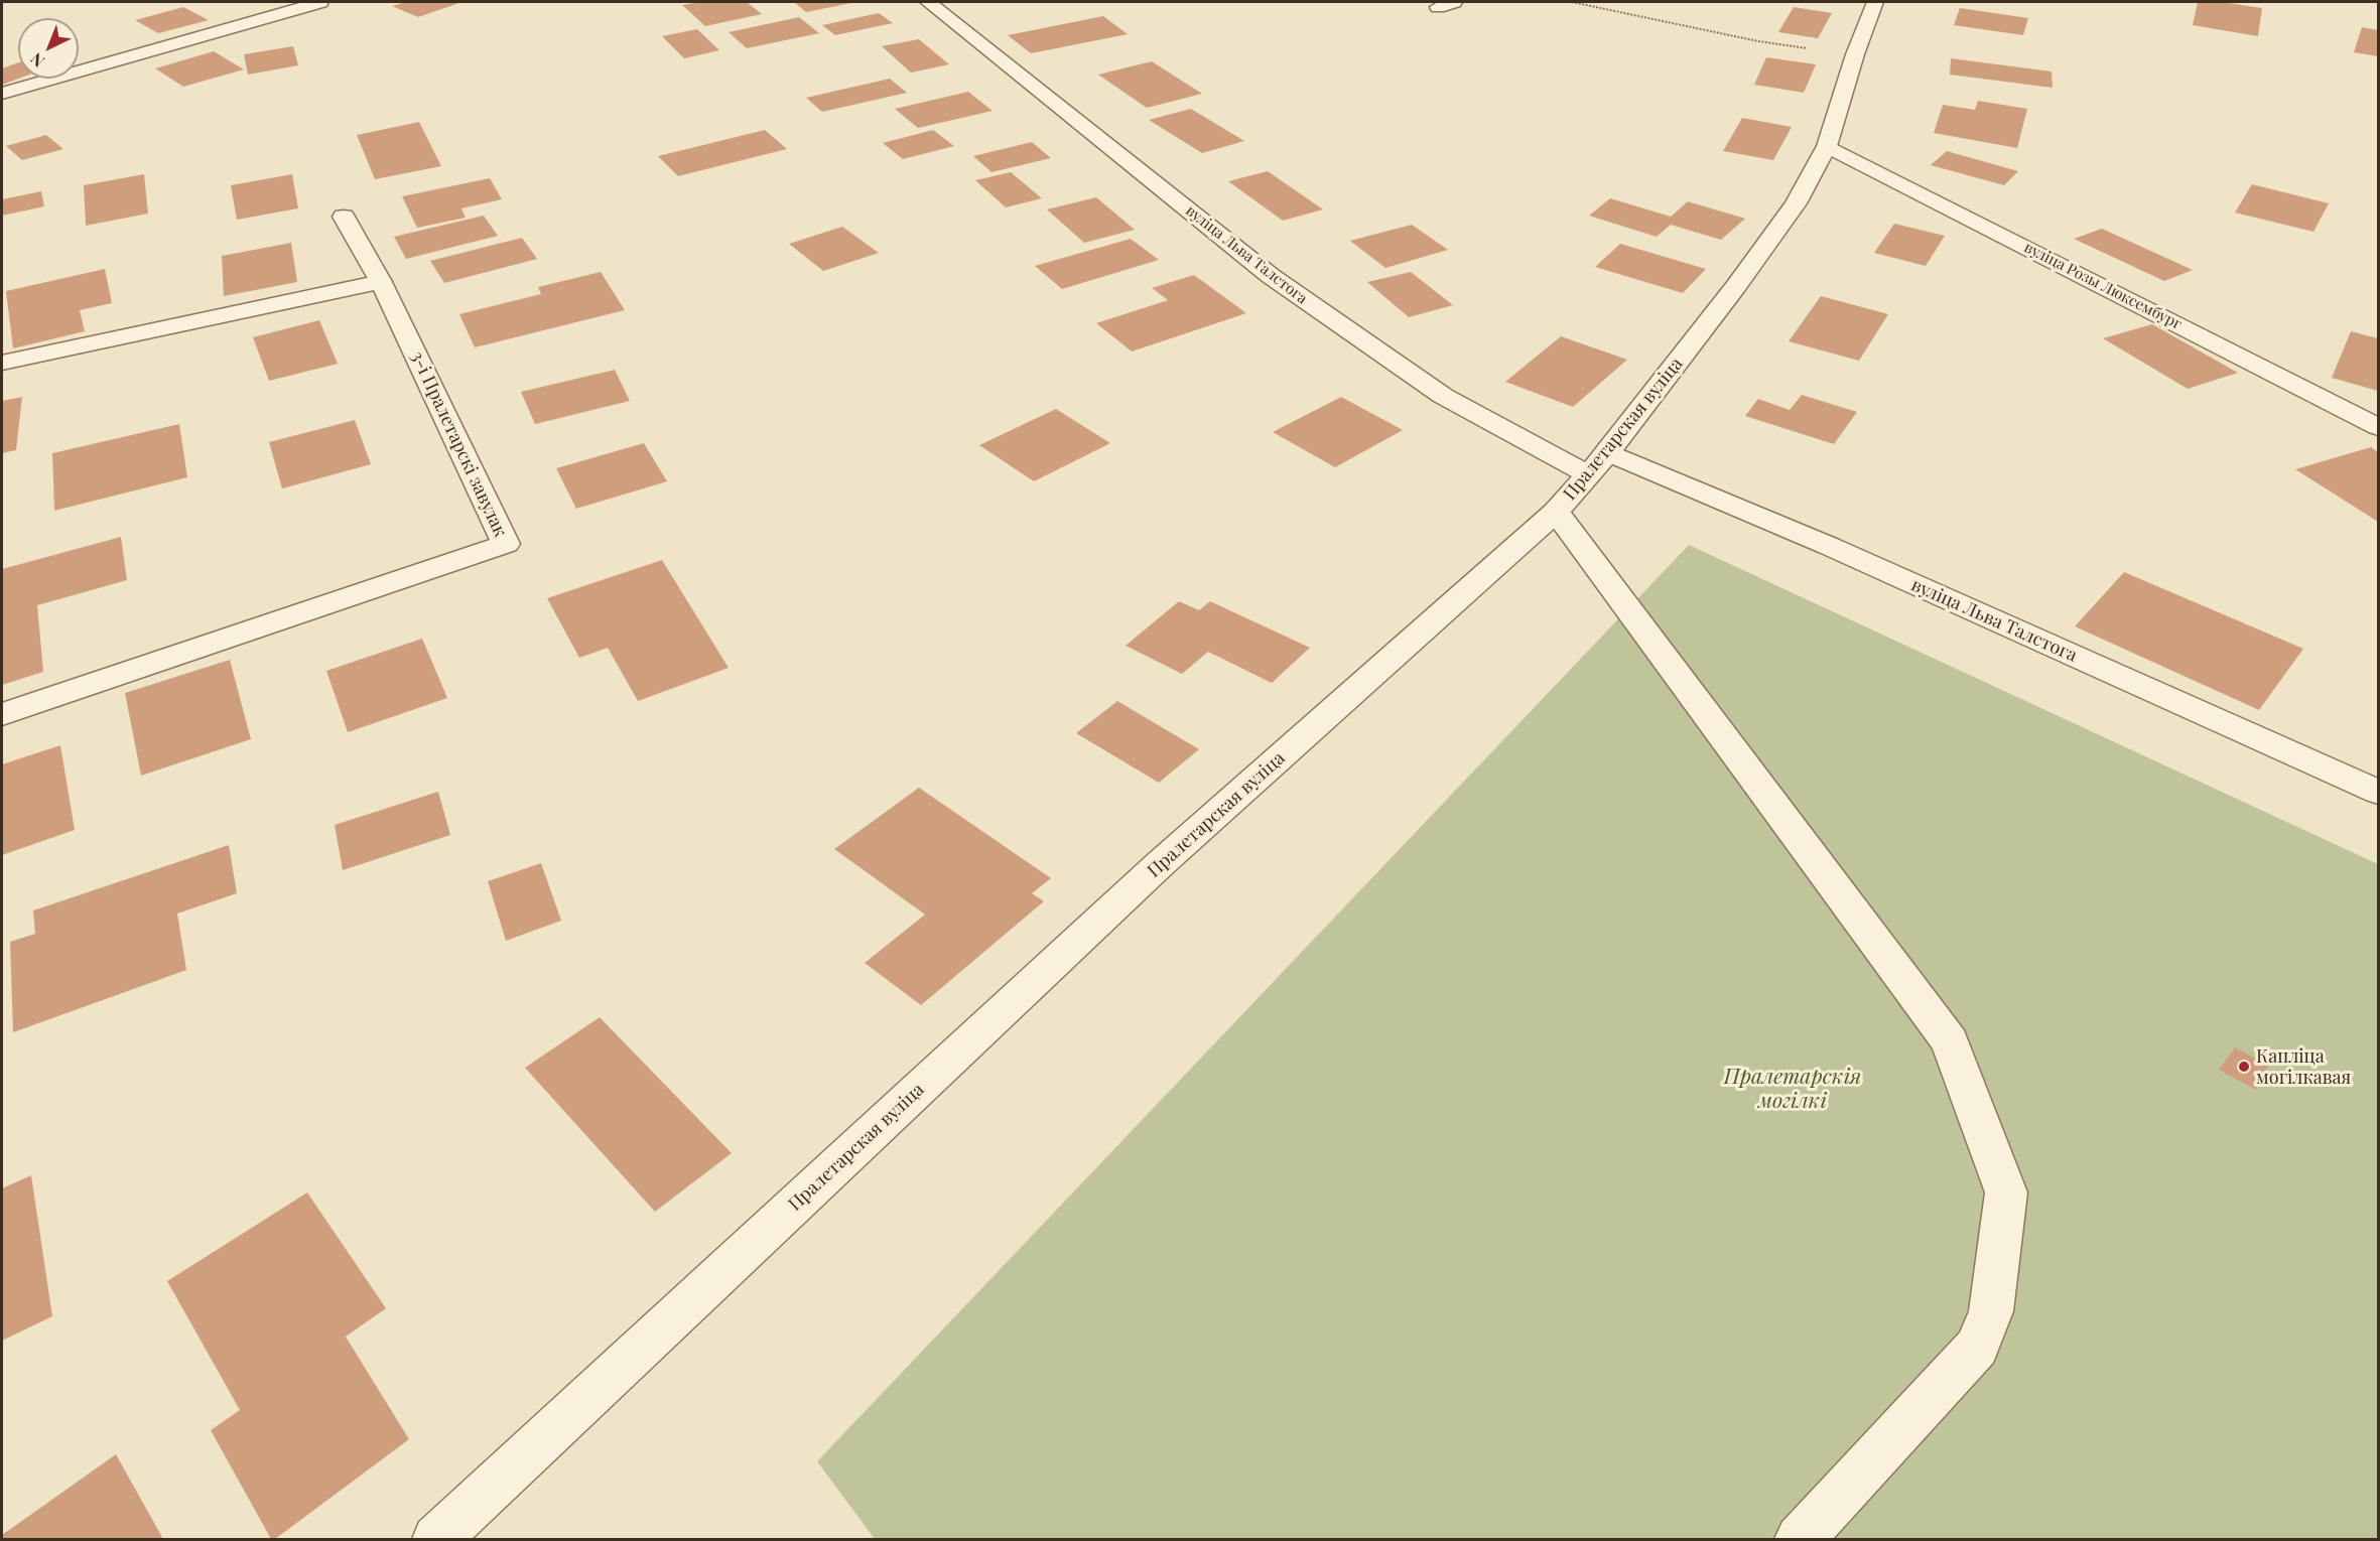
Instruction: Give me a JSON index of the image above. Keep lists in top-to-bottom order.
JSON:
{
  "streets": {
    "street": [
      "вуліца Льва Талстога",
      "вуліца Розы Люксембург",
      "Пралетарская вуліца",
      "3-і Пралетарскі завулак"
    ]
  },
  "crossings": [
    ["вуліца Льва Талстога", "Пралетарская вуліца"],
    ["вуліца Розы Люксембург", "Пралетарская вуліца"]
  ],
  "parks": ["Пралетарскія могілкі"],
  "places": ["Капліца могілкавая"],
  "north": "bottom left"
}
